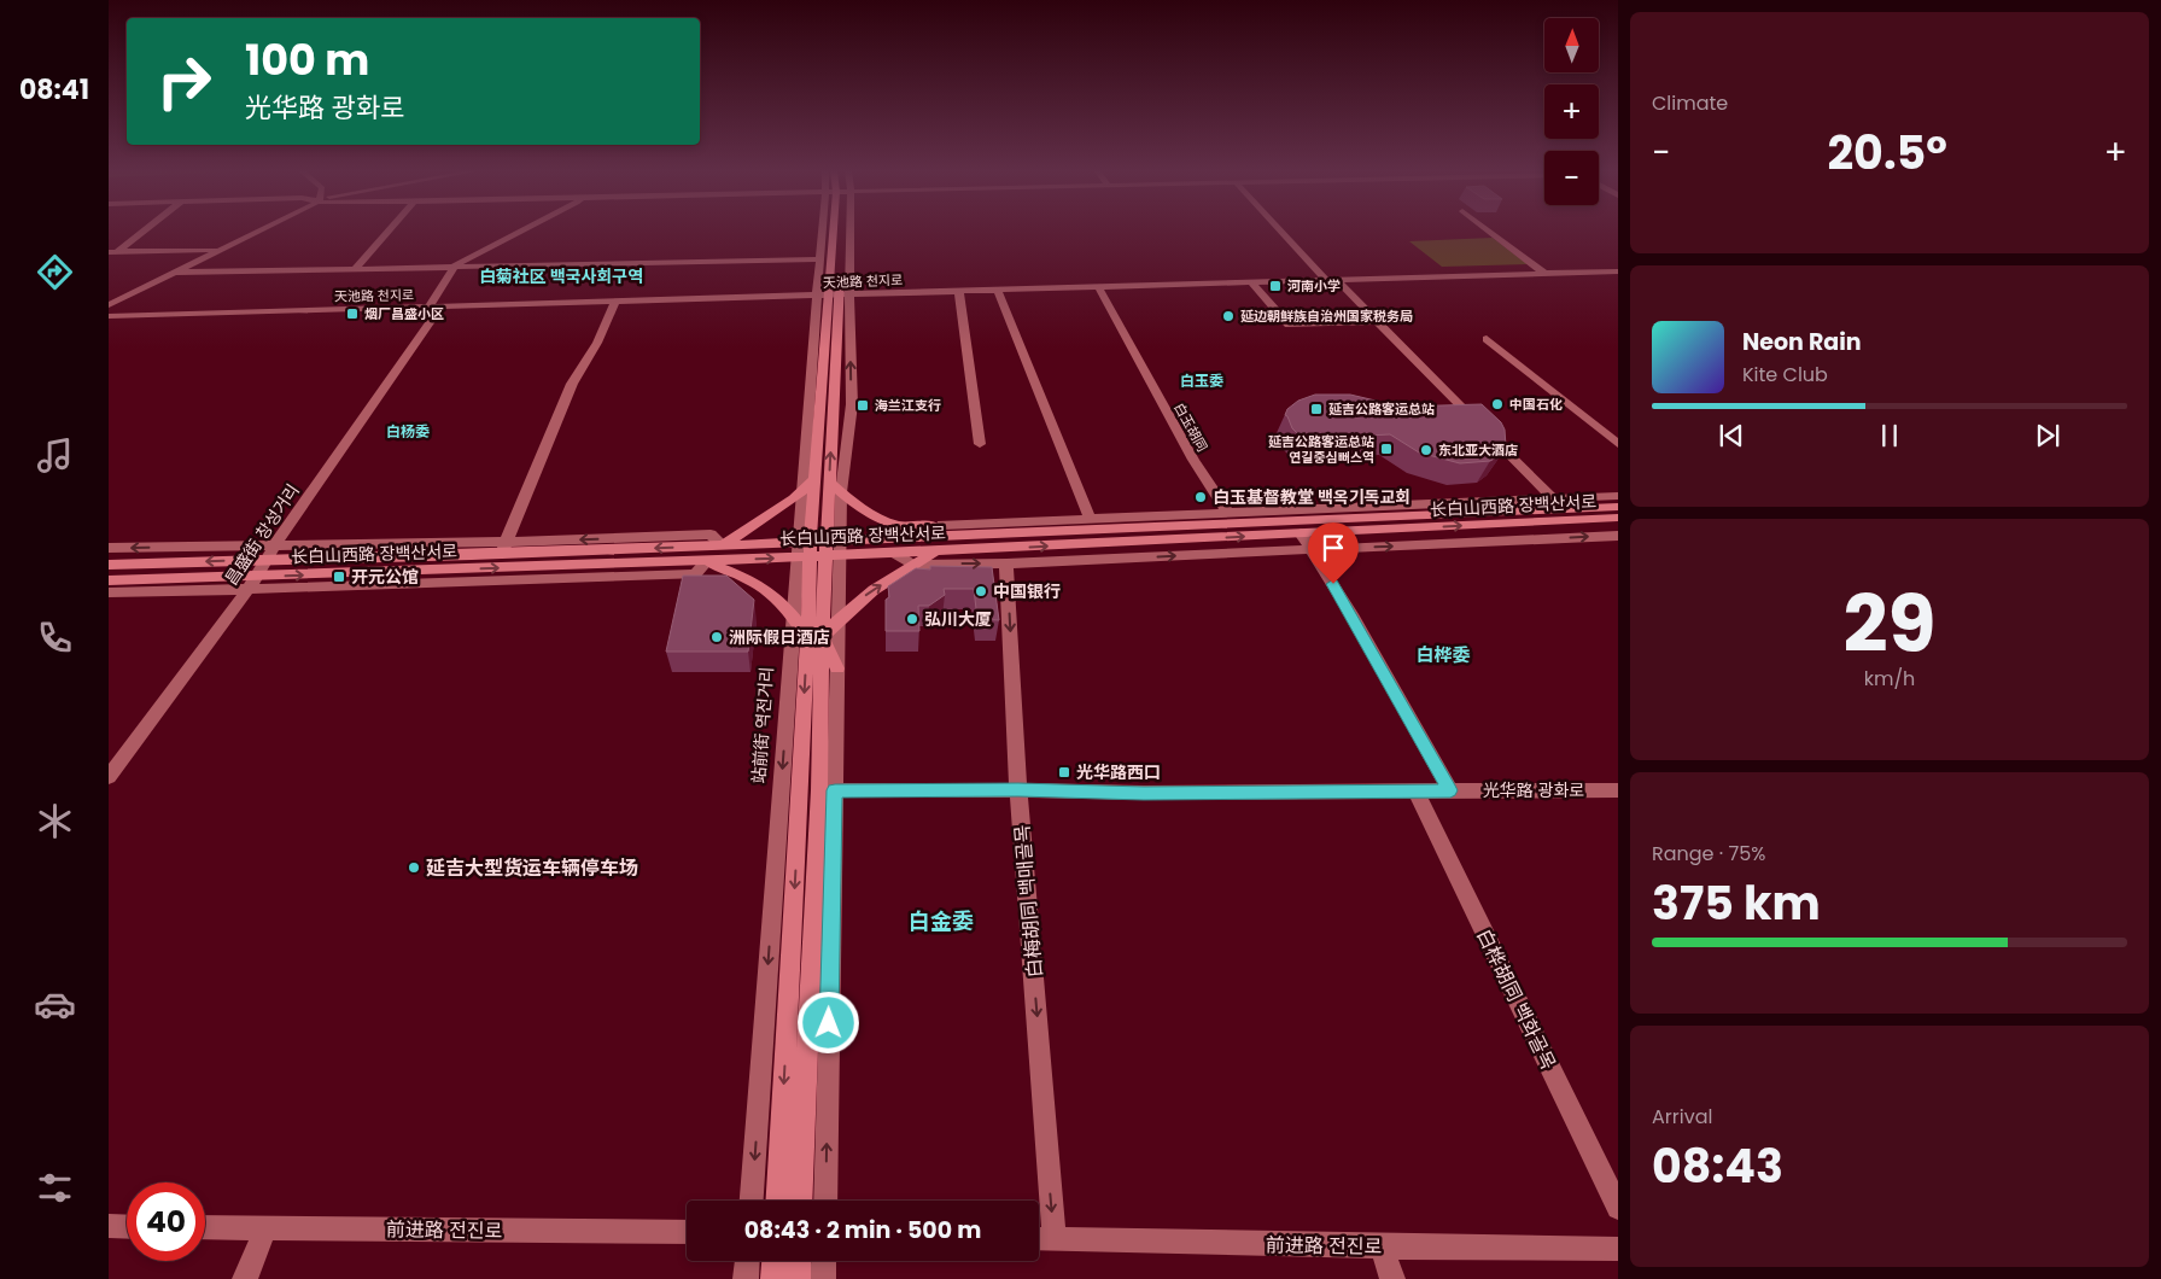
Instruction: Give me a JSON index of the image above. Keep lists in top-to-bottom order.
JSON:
{
  "streets": {
    "main road": ["长白山西路 장백산서로", "站前街 역전거리"],
    "street": [
      "天池路 천지로",
      "白玉胡同",
      "昌盛街 창성거리",
      "光华路 광화로",
      "白梅胡同 백매골목",
      "白桦胡同 백화골목",
      "前进路 전진로"
    ]
  },
  "crossings": [
    ["天池路 천지로", "白玉胡同"],
    ["天池路 천지로", "昌盛街 창성거리"],
    ["天池路 천지로", "站前街 역전거리"],
    ["长白山西路 장백산서로", "昌盛街 창성거리"],
    ["长白山西路 장백산서로", "站前街 역전거리"],
    ["站前街 역전거리", "光华路 광화로"],
    ["光华路 광화로", "白梅胡同 백매골목"],
    ["光华路 광화로", "白桦胡同 백화골목"],
    ["白梅胡同 백매골목", "前进路 전진로"]
  ],
  "one_way": ["白梅胡同 백매골목"],
  "districts": [
    "白菊社区 백국사회구역",
    "白玉委",
    "白杨委",
    "白桦委",
    "白金委"
  ],
  "places": {
    "transit": [
      "河南小学",
      "烟厂昌盛小区",
      "海兰江支行",
      "延吉公路客运总站",
      "延吉公路客运总站 연길중심뻐스역",
      "开元公馆",
      "光华路西口"
    ],
    "other": [
      "延边朝鲜族自治州国家税务局",
      "中国石化",
      "东北亚大酒店",
      "白玉基督教堂 백옥기독교회",
      "中国银行",
      "弘川大厦",
      "洲际假日酒店",
      "延吉大型货运车辆停车场"
    ]
  },
  "north": "top",
  "page": {
    "tabs": "08:41",
    "tile": [
      "Climate",
      ["29", "km/h"],
      ["Range · 75%", "375 km"],
      ["Arrival", "08:43"]
    ],
    "map_buttons": ["+", "−"],
    "turn": ["100 m", "光华路 광화로"],
    "heat": ["−", "20.5°", "+"],
    "song": ["Neon Rain", "Kite Club"],
    "limit": "40",
    "trip": "08:43 · 2 min · 500 m"
  }
}
